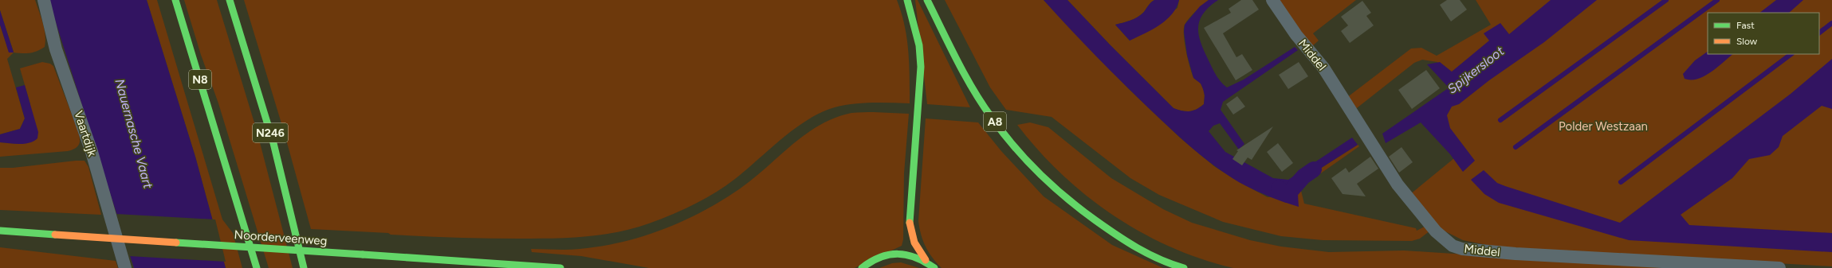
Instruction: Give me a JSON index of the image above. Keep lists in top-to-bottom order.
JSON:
{
  "streets": {
    "main road": [
      "N8",
      "A8",
      "N246",
      "Noorderveenweg"
    ],
    "street": ["Middel", "Vaartdijk"]
  },
  "water": ["Spijkersloot", "Nauernasche Vaart"],
  "parks": ["Polder Westzaan"],
  "legend": ["Fast", "Slow"]
}
